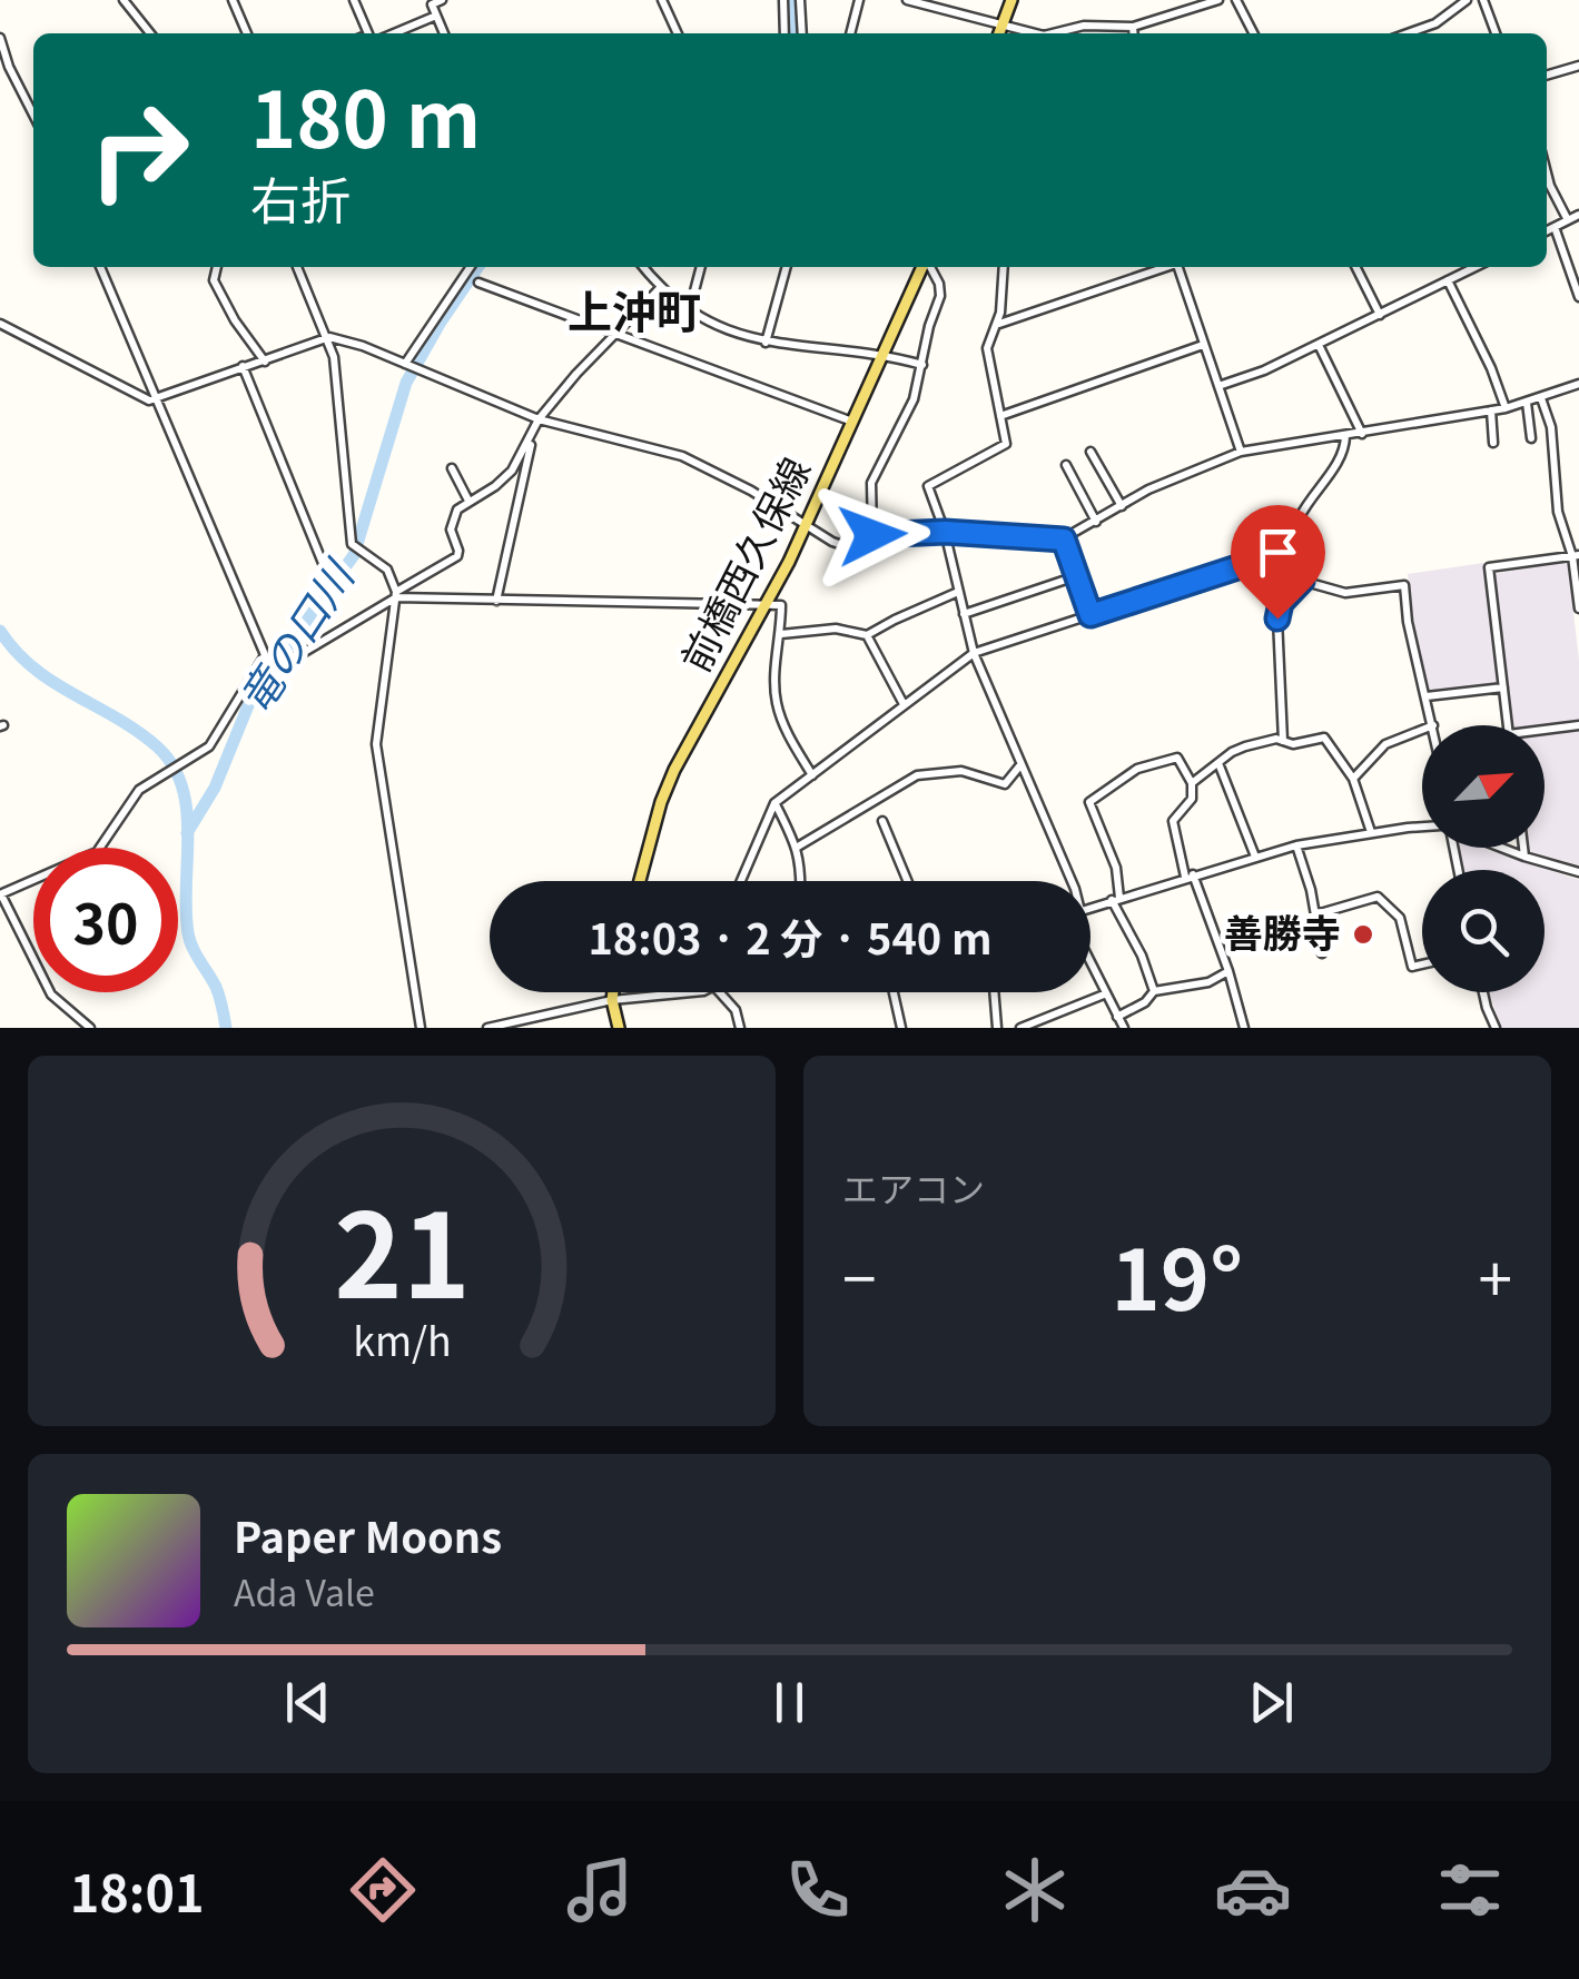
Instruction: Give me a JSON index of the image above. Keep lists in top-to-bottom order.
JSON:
{
  "streets": {
    "main road": ["前橋西久保線"]
  },
  "districts": ["上沖町"],
  "water": ["竜の口川"],
  "places": ["善勝寺"],
  "north": "top right",
  "page": {
    "turn": ["180 m", "右折"],
    "limit": "30",
    "trip": "18:03 · 2 分 · 540 m",
    "tile": "エアコン",
    "heat": ["−", "19°", "+"],
    "song": ["Paper Moons", "Ada Vale"],
    "tabs": "18:01",
    "gauge": ["21", "km/h"]
  }
}
